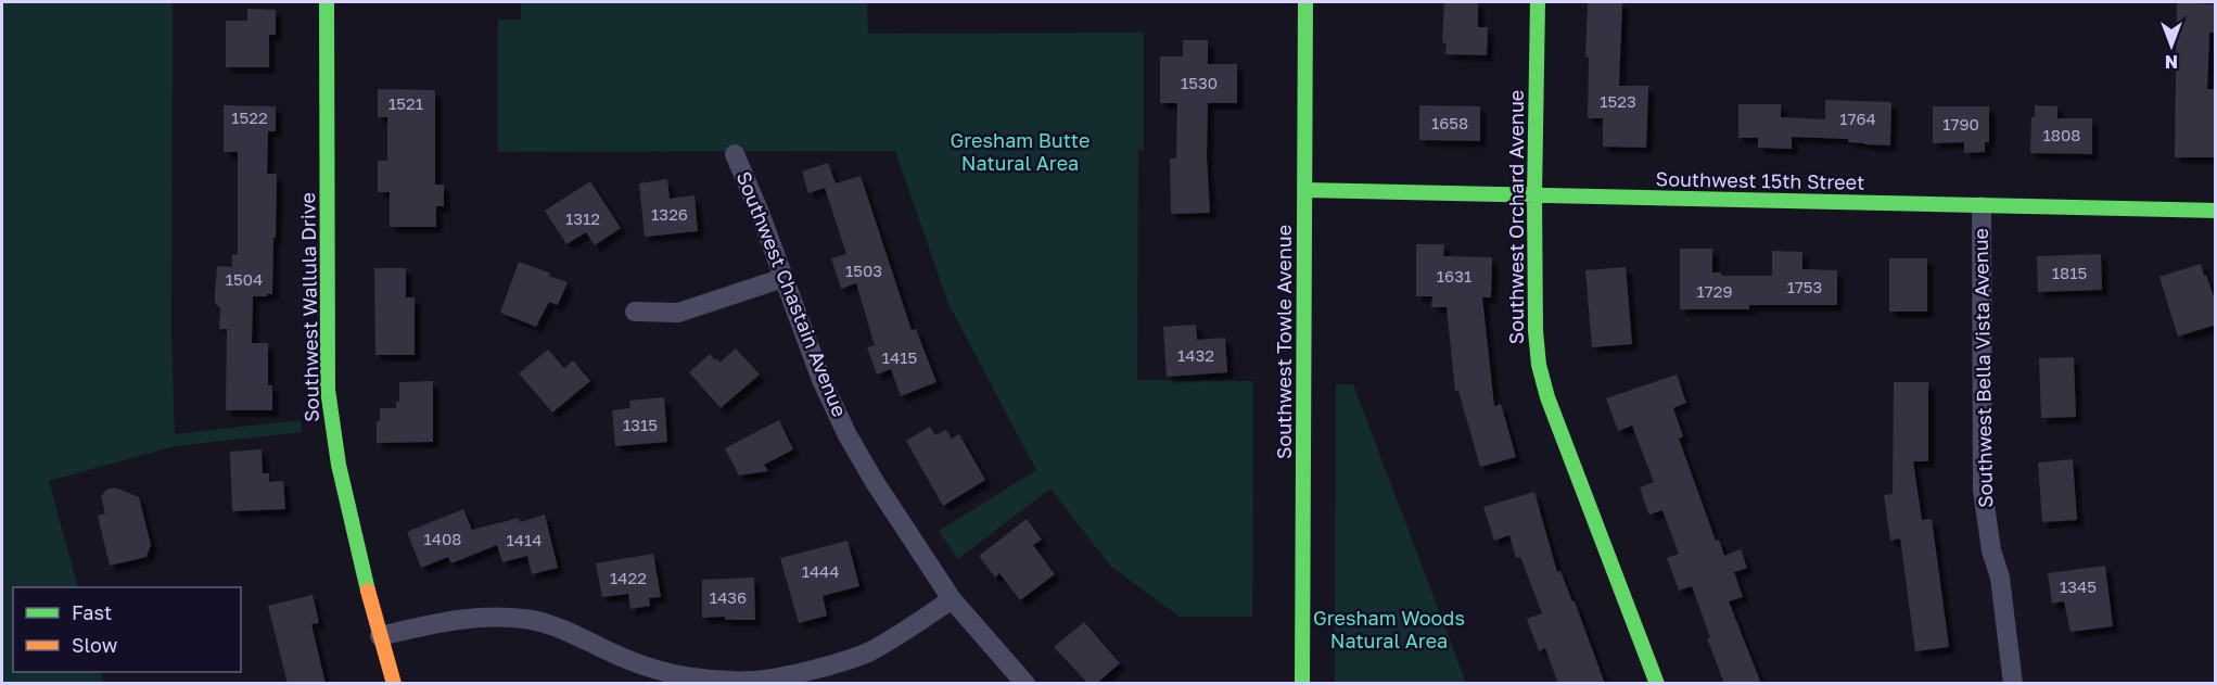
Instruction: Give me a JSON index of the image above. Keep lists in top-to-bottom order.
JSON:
{
  "streets": {
    "street": [
      "Southwest 15th Street",
      "Southwest Orchard Avenue",
      "Southwest Chastain Avenue",
      "Southwest Wallula Drive",
      "Southwest Towle Avenue",
      "Southwest Bella Vista Avenue"
    ]
  },
  "crossings": [
    ["Southwest 15th Street", "Southwest Orchard Avenue"],
    ["Southwest 15th Street", "Southwest Towle Avenue"],
    ["Southwest 15th Street", "Southwest Bella Vista Avenue"]
  ],
  "parks": ["Gresham Butte Natural Area", "Gresham Woods Natural Area"],
  "house_numbers": [
    "1530",
    "1523",
    "1521",
    "1522",
    "1764",
    "1658",
    "1790",
    "1808",
    "1326",
    "1312",
    "1503",
    "1815",
    "1631",
    "1504",
    "1753",
    "1729",
    "1432",
    "1415",
    "1315",
    "1408",
    "1414",
    "1444",
    "1422",
    "1345",
    "1436"
  ],
  "legend": ["Fast", "Slow"],
  "north": "bottom"
}
